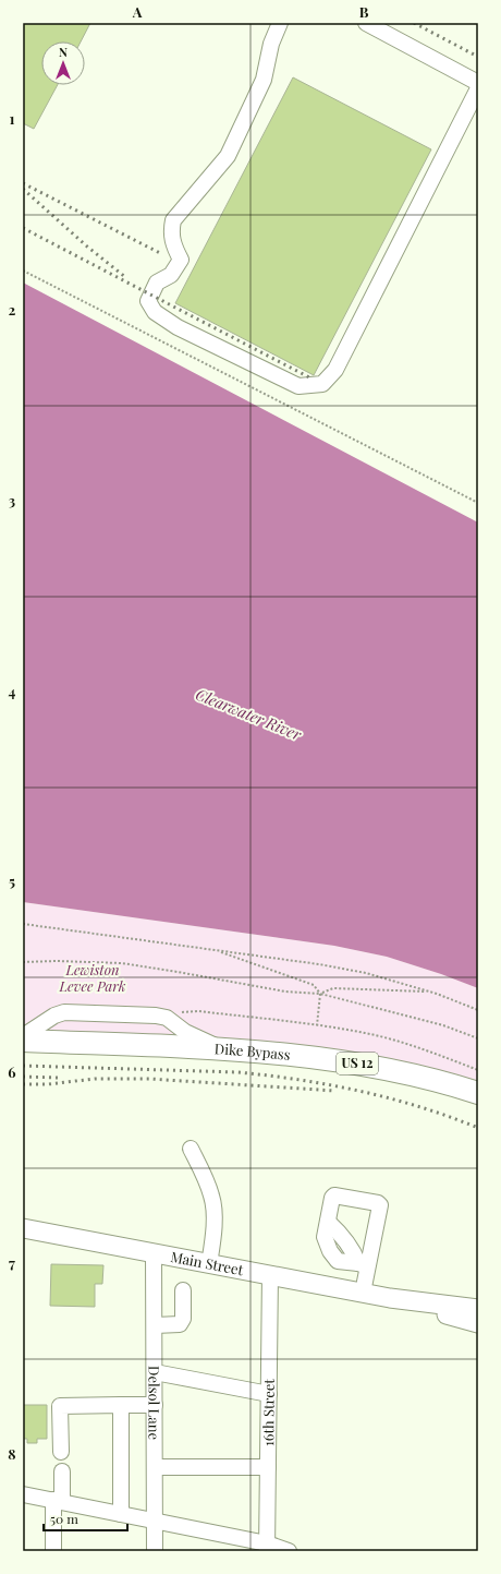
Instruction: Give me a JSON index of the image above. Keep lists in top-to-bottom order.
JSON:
{
  "streets": {
    "highway": ["Dike Bypass", "US 12"],
    "main road": ["Main Street"],
    "street": ["Delsol Lane", "16th Street"]
  },
  "crossings": [
    ["Main Street", "Delsol Lane"],
    ["Main Street", "16th Street"]
  ],
  "water": ["Clearwater River"],
  "parks": ["Lewiston Levee Park"],
  "scale_bar": "50 m",
  "north": "top",
  "grid": {
    "columns": ["A", "B"],
    "rows": [
      "1",
      "2",
      "3",
      "4",
      "5",
      "6",
      "7",
      "8"
    ]
  }
}
